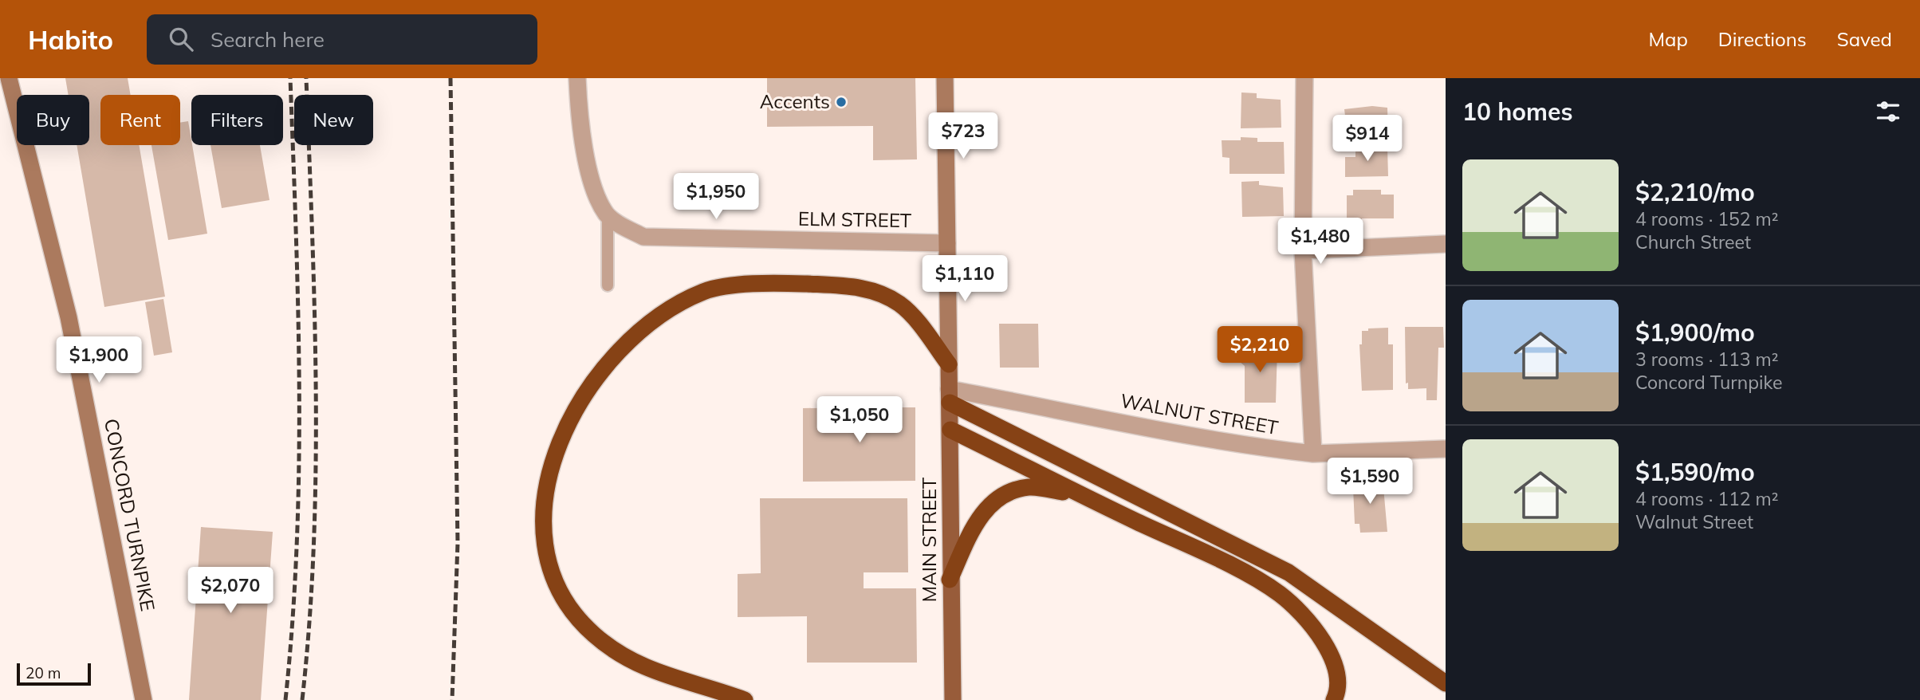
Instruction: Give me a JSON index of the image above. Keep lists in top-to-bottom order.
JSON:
{
  "streets": {
    "main road": ["MAIN STREET"],
    "street": ["ELM STREET", "WALNUT STREET", "CONCORD TURNPIKE"]
  },
  "crossings": [
    ["ELM STREET", "MAIN STREET"],
    ["WALNUT STREET", "MAIN STREET"]
  ],
  "places": ["Accents"],
  "scale_bar": "20 m",
  "page": {
    "header": "Habito",
    "search": "Search here",
    "nav": ["Map", "Directions", "Saved"],
    "heading": "10 homes",
    "chip": [
      "Buy",
      "Rent",
      "Filters",
      "New"
    ],
    "price": [
      "$723",
      "$914",
      "$1,950",
      "$1,480",
      "$1,110",
      "$2,210",
      "$1,900",
      "$1,050",
      "$1,590",
      "$2,070"
    ],
    "list": [
      {
        "name": "$2,210/mo",
        "note": "4 rooms · 152 m² · Church Street"
      },
      {
        "name": "$1,900/mo",
        "note": "3 rooms · 113 m² · Concord Turnpike"
      },
      {
        "name": "$1,590/mo",
        "note": "4 rooms · 112 m² · Walnut Street"
      }
    ],
    "scale": "20 m"
  }
}
